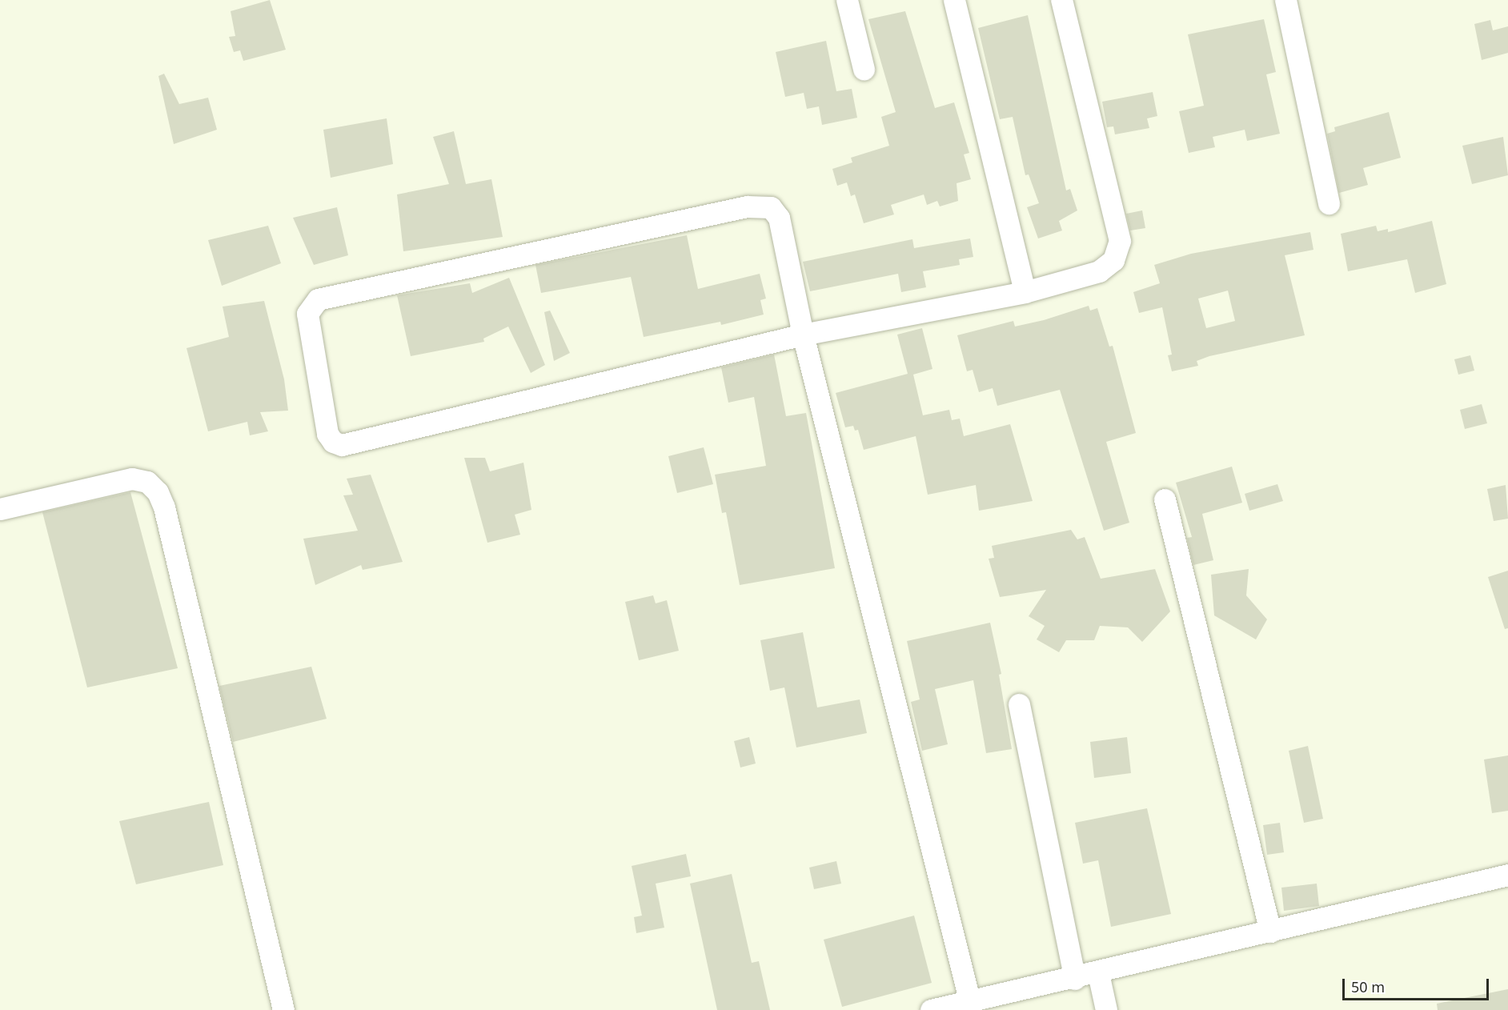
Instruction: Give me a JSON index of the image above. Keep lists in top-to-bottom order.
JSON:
{
  "scale_bar": "50 m"
}
